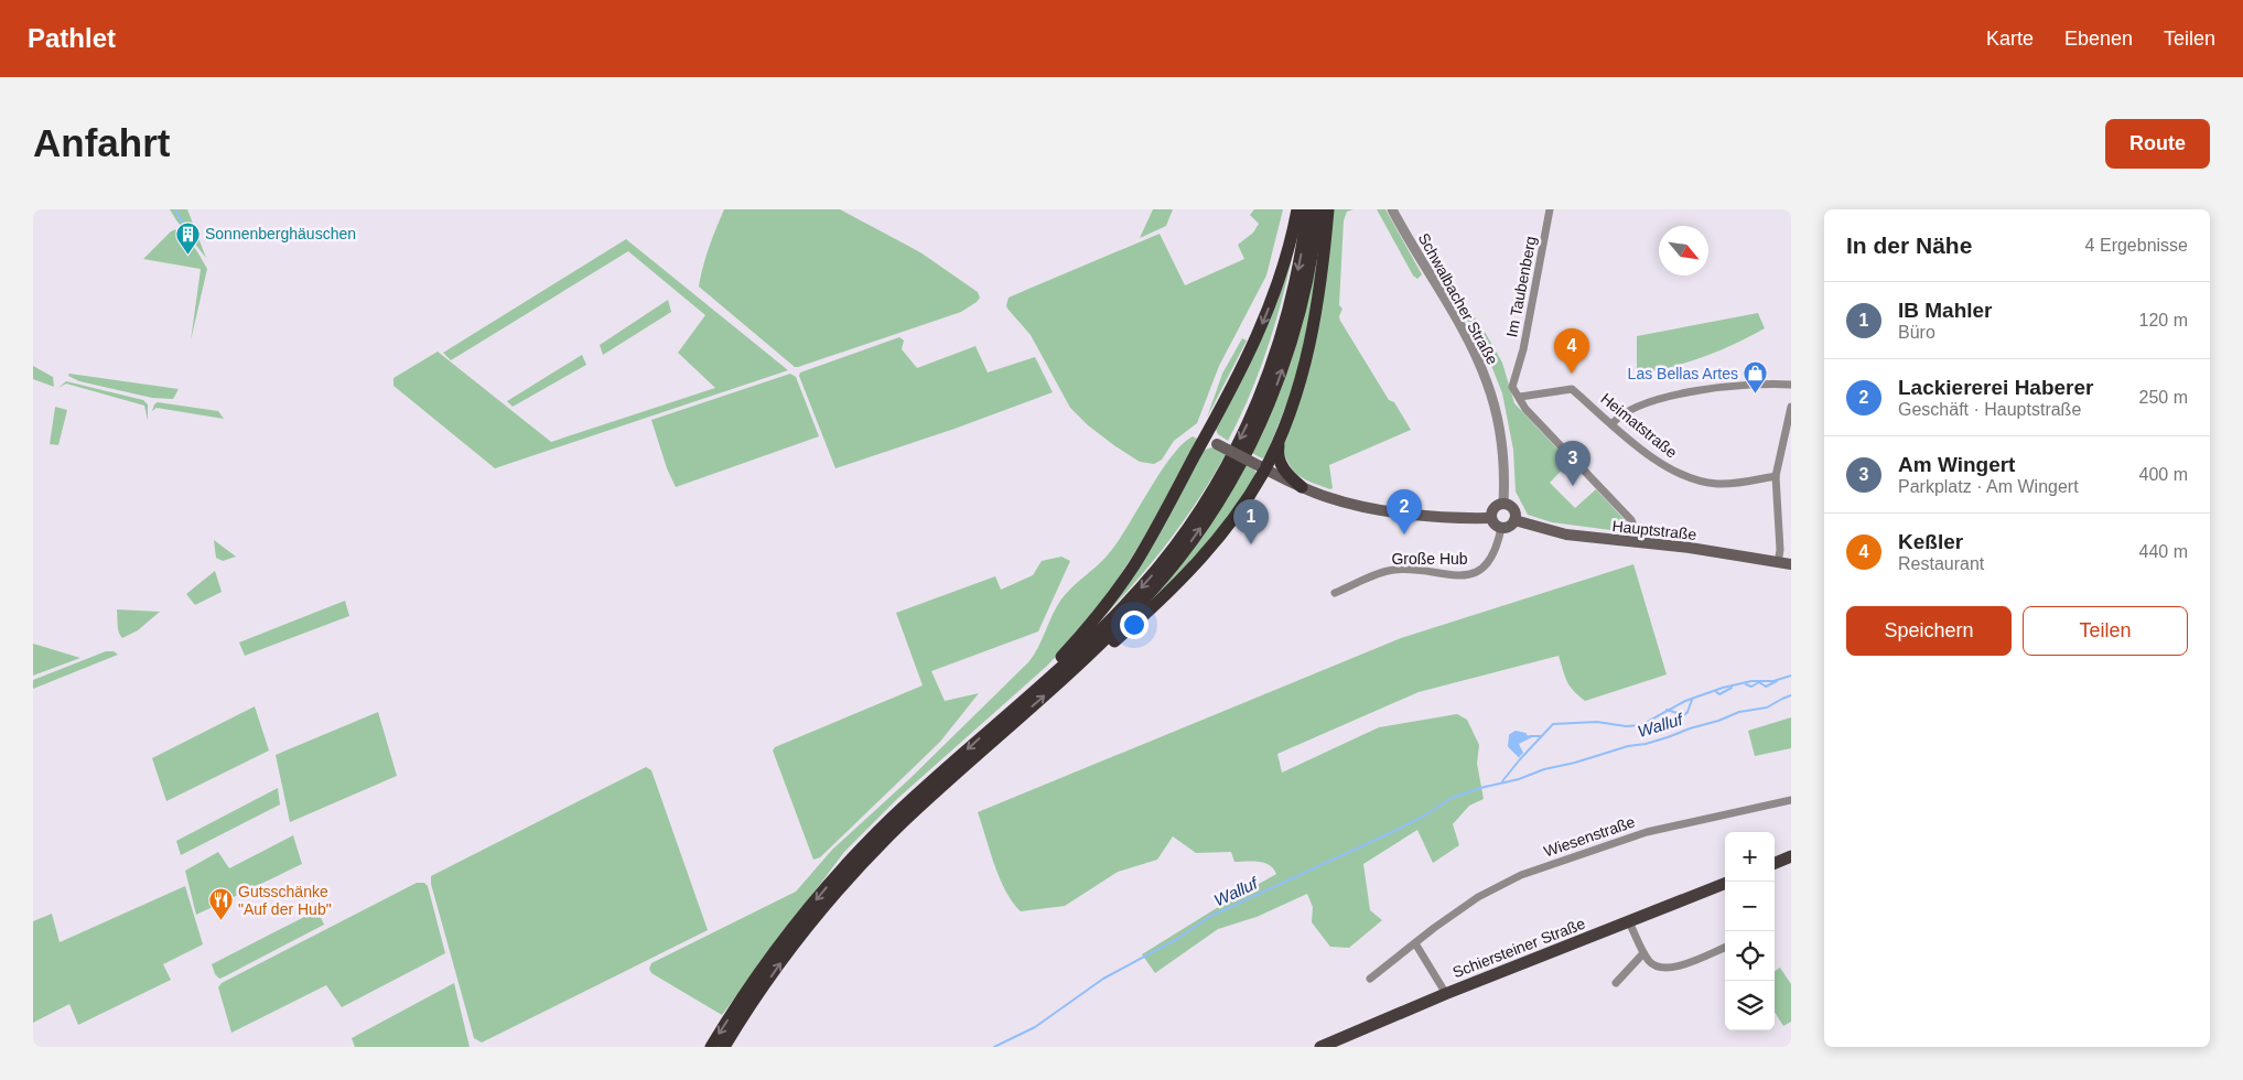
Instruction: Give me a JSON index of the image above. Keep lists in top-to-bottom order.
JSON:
{
  "streets": {
    "main road": ["Hauptstraße", "Schiersteiner Straße"],
    "street": [
      "Im Taubenberg",
      "Schwalbacher Straße",
      "Heimatstraße",
      "Große Hub",
      "Wiesenstraße"
    ]
  },
  "crossings": [
    ["Im Taubenberg", "Heimatstraße"],
    ["Schwalbacher Straße", "Hauptstraße"],
    ["Schwalbacher Straße", "Große Hub"],
    ["Hauptstraße", "Große Hub"]
  ],
  "water": ["Walluf"],
  "places": {
    "building": ["Sonnenberghäuschen"],
    "shop": ["Las Bellas Artes"],
    "restaurant": ["Gutsschänke \"Auf der Hub\""]
  },
  "north": "bottom right",
  "page": {
    "header": "Pathlet",
    "nav": ["Karte", "Ebenen", "Teilen"],
    "buttons": [
      "Route",
      ["Speichern", "Teilen"]
    ],
    "title": "Anfahrt",
    "heading": ["In der Nähe", "4 Ergebnisse"],
    "list": [
      {
        "mark": "1",
        "name": "IB Mahler",
        "note": "Büro",
        "value": "120 m"
      },
      {
        "mark": "2",
        "name": "Lackiererei Haberer",
        "note": "Geschäft · Hauptstraße",
        "value": "250 m"
      },
      {
        "mark": "3",
        "name": "Am Wingert",
        "note": "Parkplatz · Am Wingert",
        "value": "400 m"
      },
      {
        "mark": "4",
        "name": "Keßler",
        "note": "Restaurant",
        "value": "440 m"
      }
    ],
    "pins": [
      "4",
      "3",
      "2",
      "1"
    ],
    "map_buttons": ["+", "−"]
  }
}
